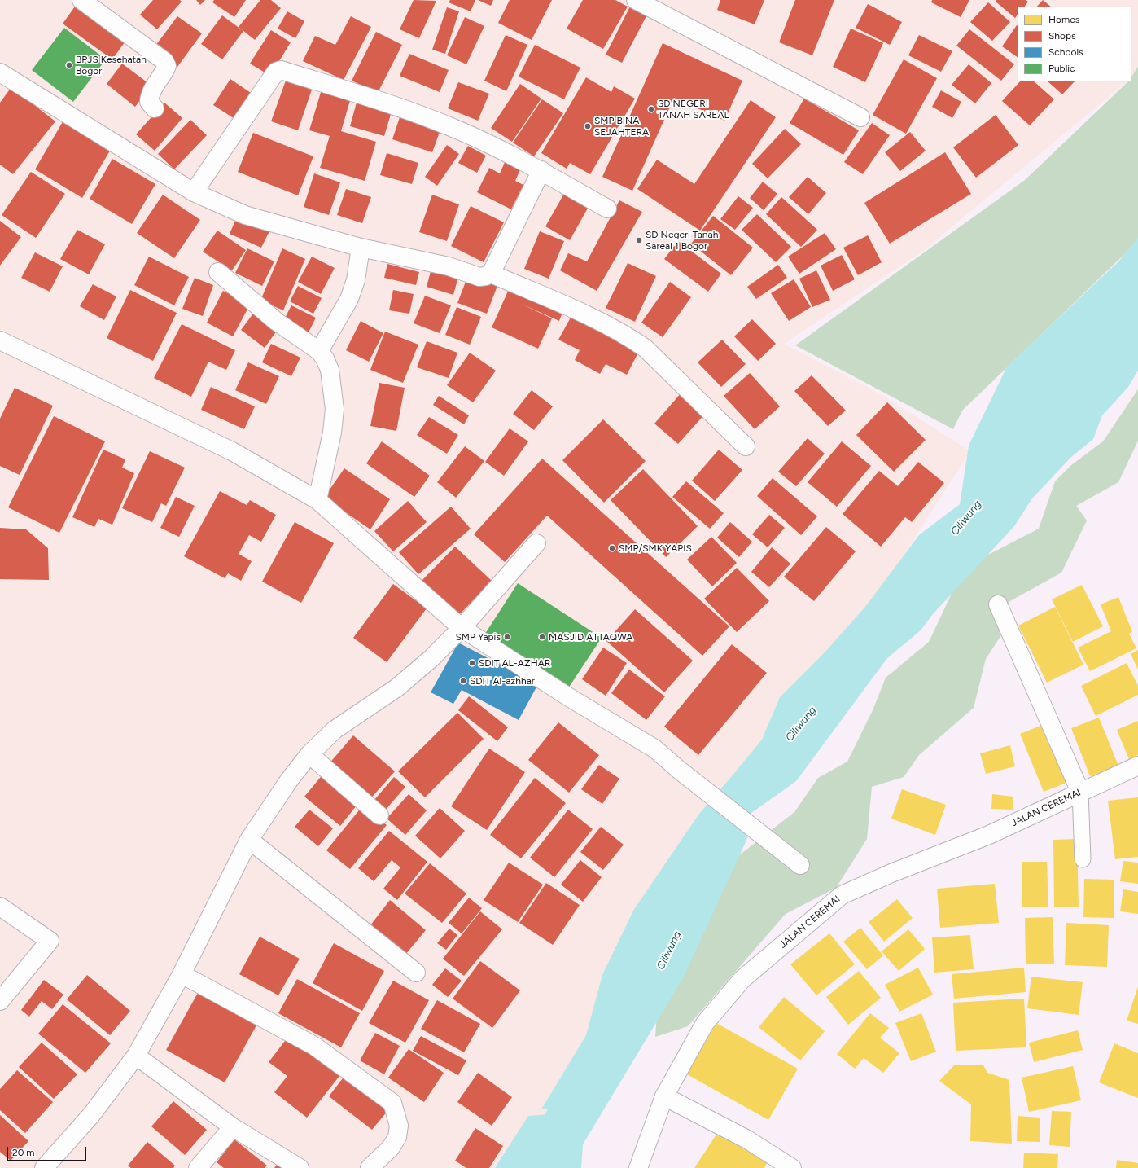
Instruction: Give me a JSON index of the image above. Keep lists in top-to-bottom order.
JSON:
{
  "streets": {
    "street": ["JALAN CEREMAI"]
  },
  "water": ["Ciliwung"],
  "places": [
    "BPJS Kesehatan Bogor",
    "SD NEGERI TANAH SAREAL",
    "SMP BINA SEJAHTERA",
    "SD Negeri Tanah Sareal 1 Bogor",
    "SMP/SMK YAPIS",
    "SMP Yapis",
    "MASJID ATTAQWA",
    "SDIT AL-AZHAR",
    "SDIT Al-azhhar"
  ],
  "legend": [
    "Homes",
    "Shops",
    "Schools",
    "Public"
  ],
  "scale_bar": "20 m"
}
